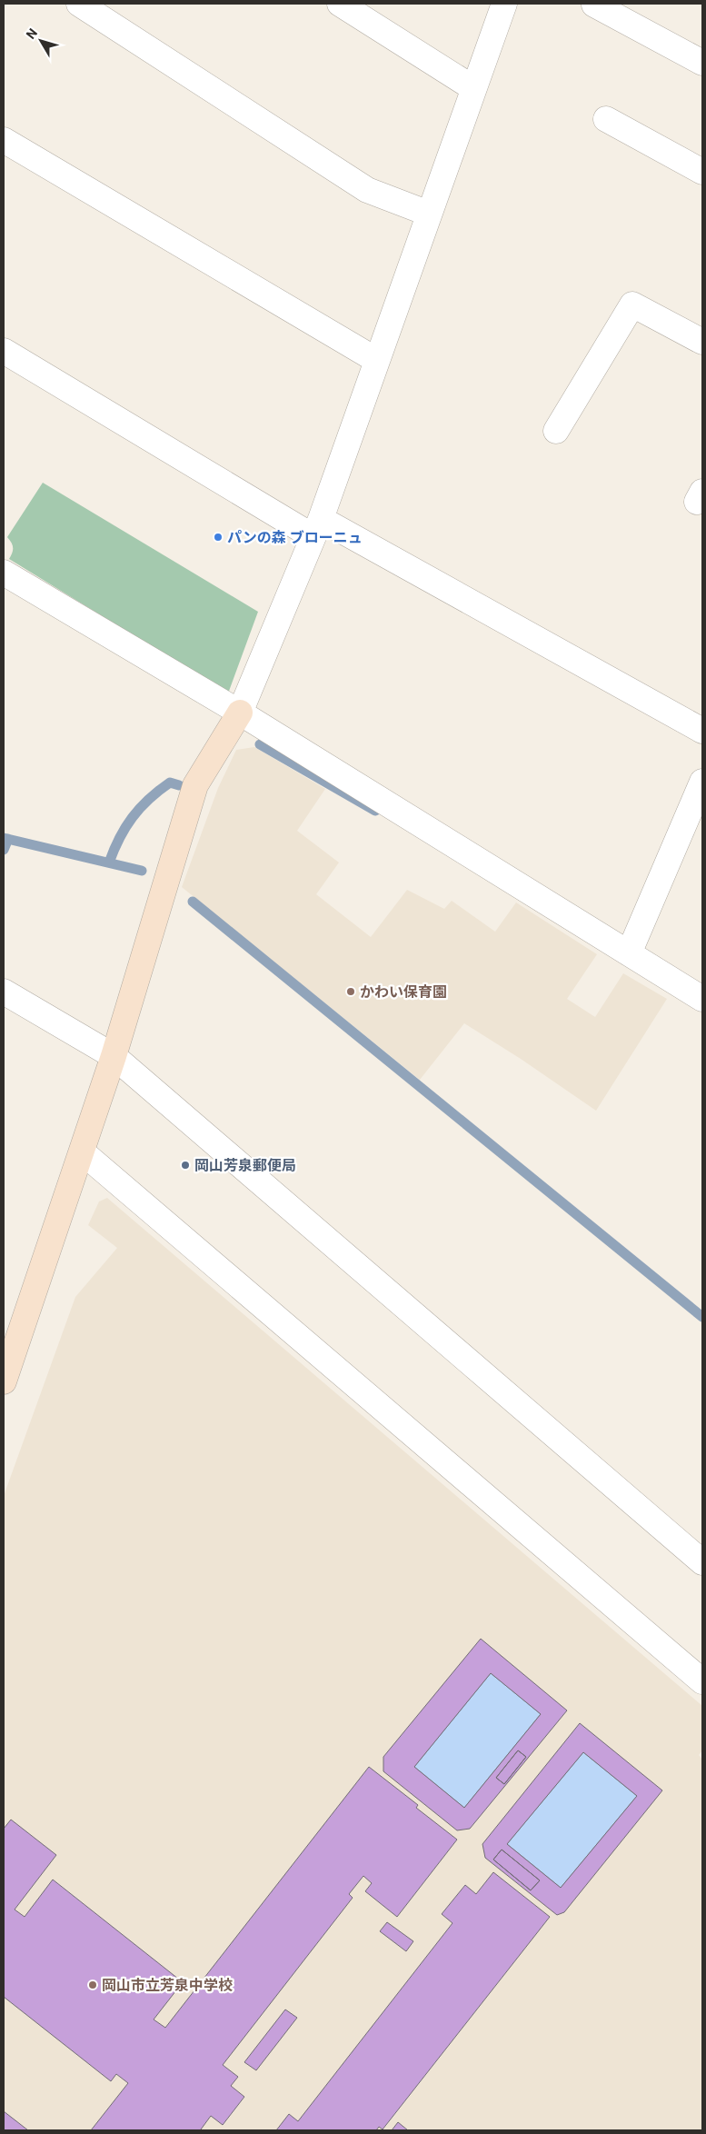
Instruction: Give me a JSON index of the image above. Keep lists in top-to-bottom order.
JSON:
{
  "places": [
    "パンの森 ブローニュ",
    "かわい保育園",
    "岡山芳泉郵便局",
    "岡山市立芳泉中学校"
  ],
  "north": "top left"
}
